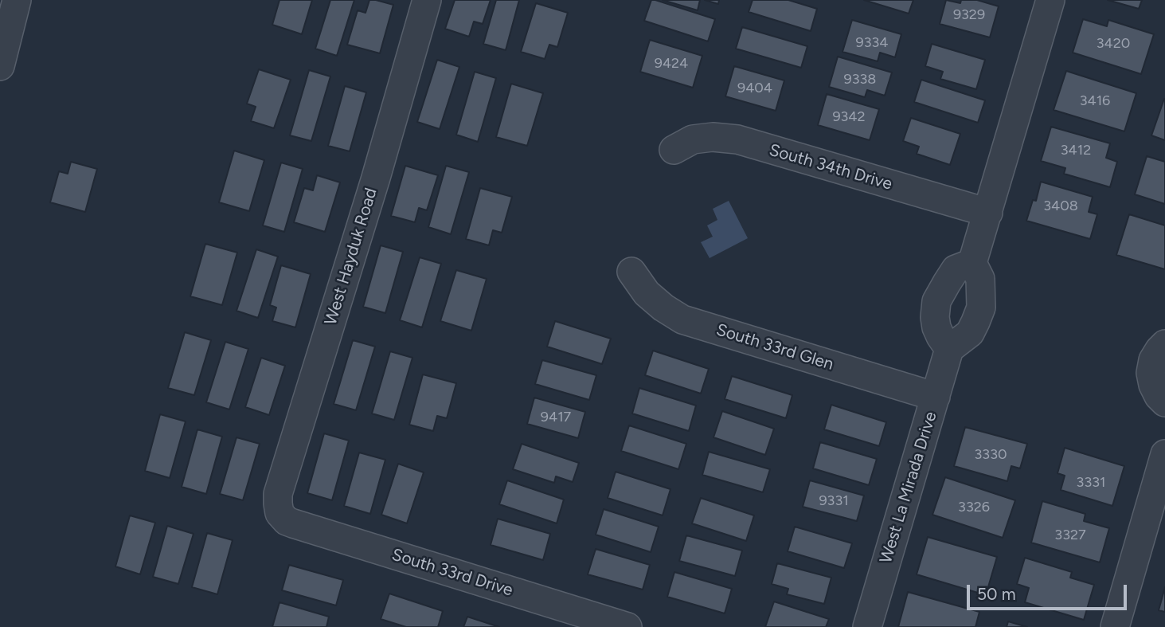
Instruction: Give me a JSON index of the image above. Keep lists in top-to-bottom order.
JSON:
{
  "streets": {
    "street": [
      "South 34th Drive",
      "West Hayduk Road",
      "South 33rd Glen",
      "West La Mirada Drive",
      "South 33rd Drive"
    ]
  },
  "crossings": [
    ["West Hayduk Road", "South 33rd Drive"],
    ["South 33rd Glen", "West La Mirada Drive"]
  ],
  "house_numbers": [
    "9329",
    "9334",
    "3420",
    "9424",
    "9338",
    "9404",
    "3416",
    "9342",
    "3412",
    "3408",
    "9417",
    "3330",
    "3331",
    "9331",
    "3326",
    "3327"
  ],
  "scale_bar": "50 m"
}
